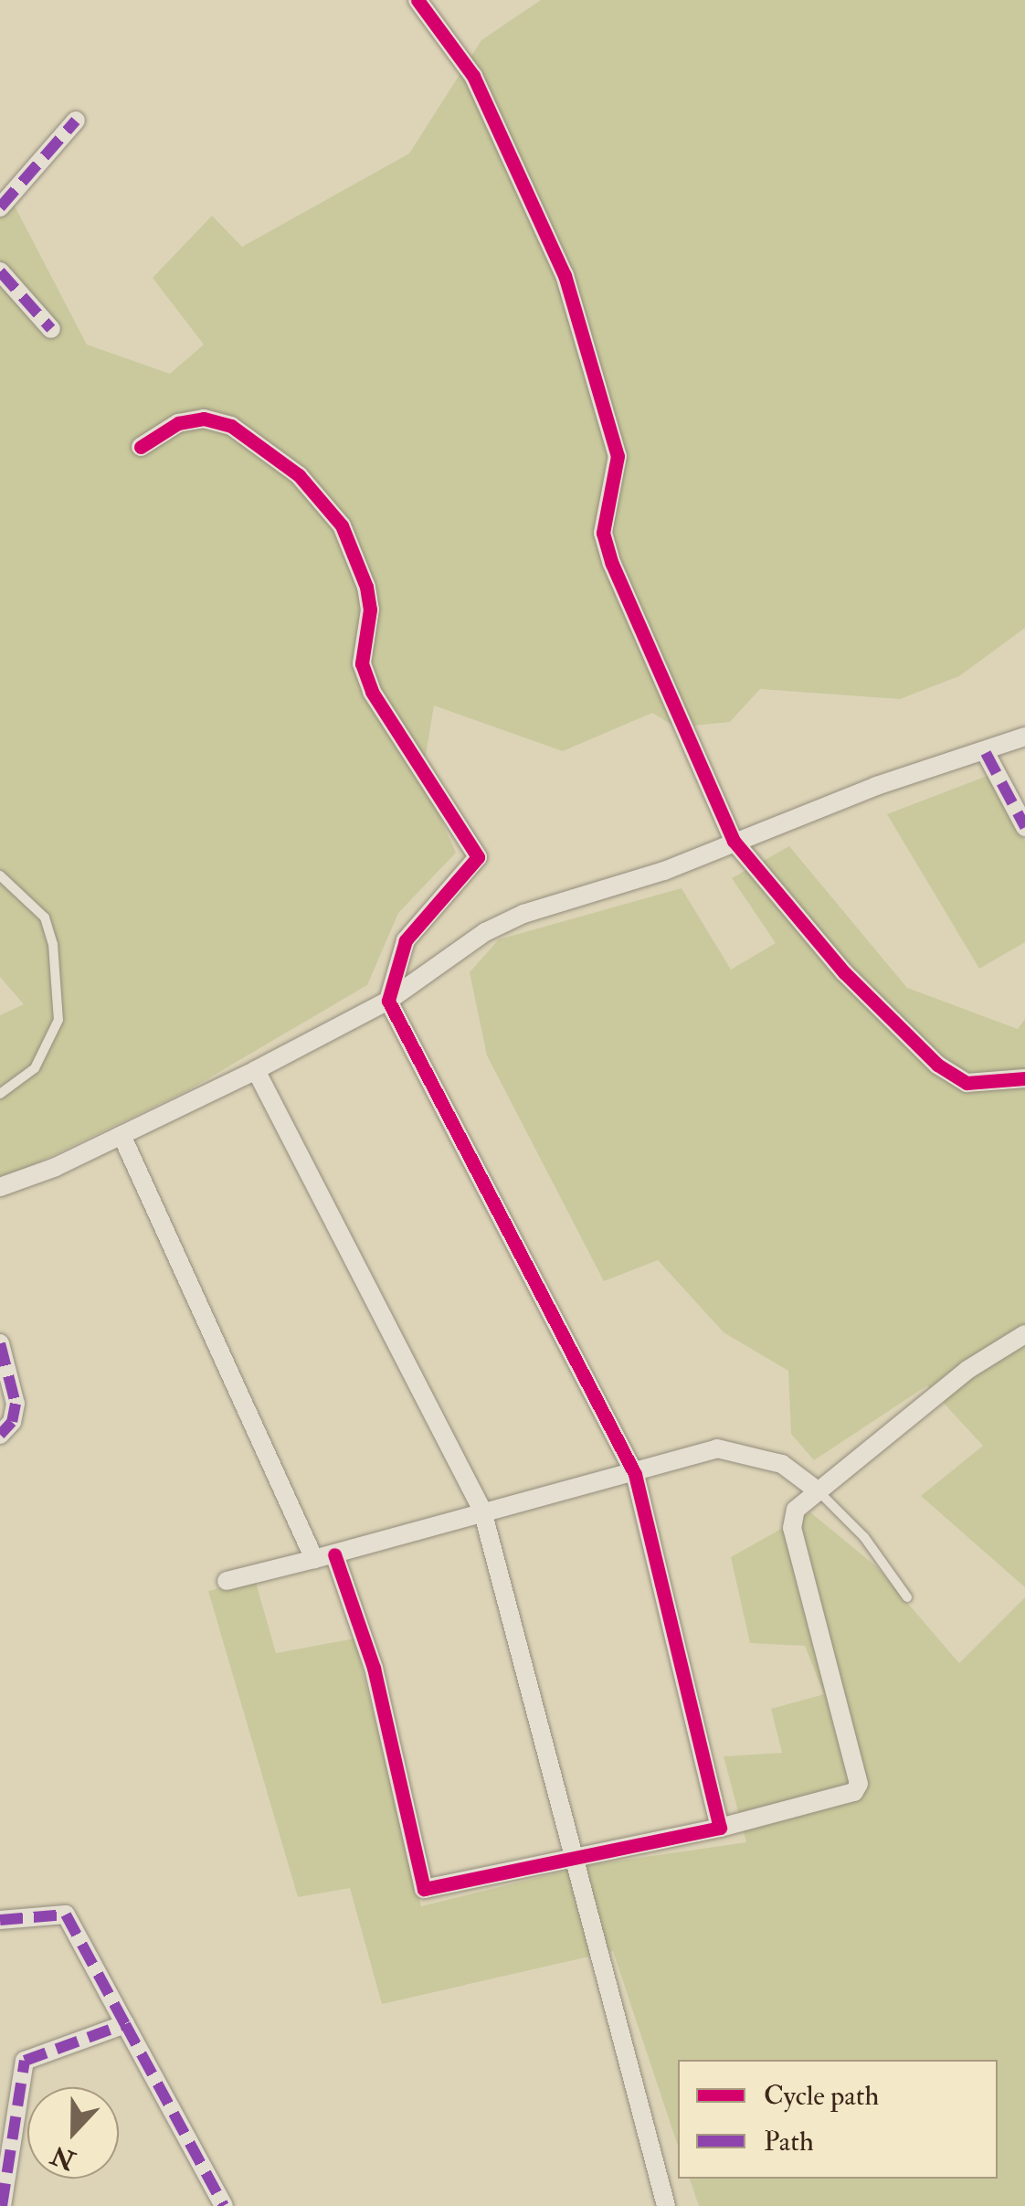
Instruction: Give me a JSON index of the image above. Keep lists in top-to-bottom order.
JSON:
{
  "legend": ["Cycle path", "Path"],
  "north": "bottom"
}
